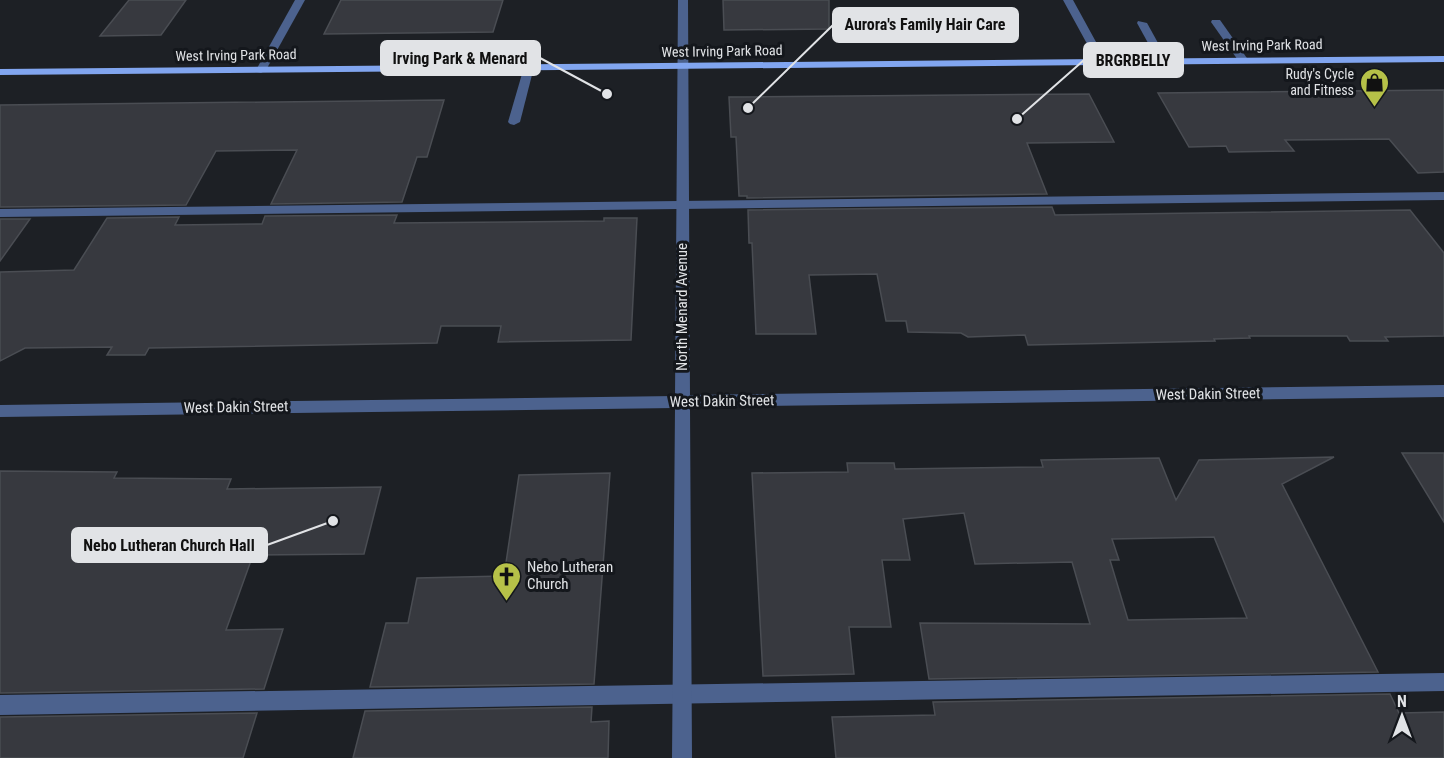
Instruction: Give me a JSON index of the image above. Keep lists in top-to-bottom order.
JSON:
{
  "streets": {
    "main road": ["West Irving Park Road"],
    "street": ["North Menard Avenue", "West Dakin Street"]
  },
  "crossings": [
    ["West Irving Park Road", "North Menard Avenue"],
    ["North Menard Avenue", "West Dakin Street"]
  ],
  "places": {
    "other": [
      "Irving Park & Menard",
      "Aurora's Family Hair Care",
      "BRGRBELLY",
      "Nebo Lutheran Church Hall"
    ],
    "shop": ["Rudy's Cycle and Fitness"],
    "church": ["Nebo Lutheran Church"]
  },
  "north": "top"
}
